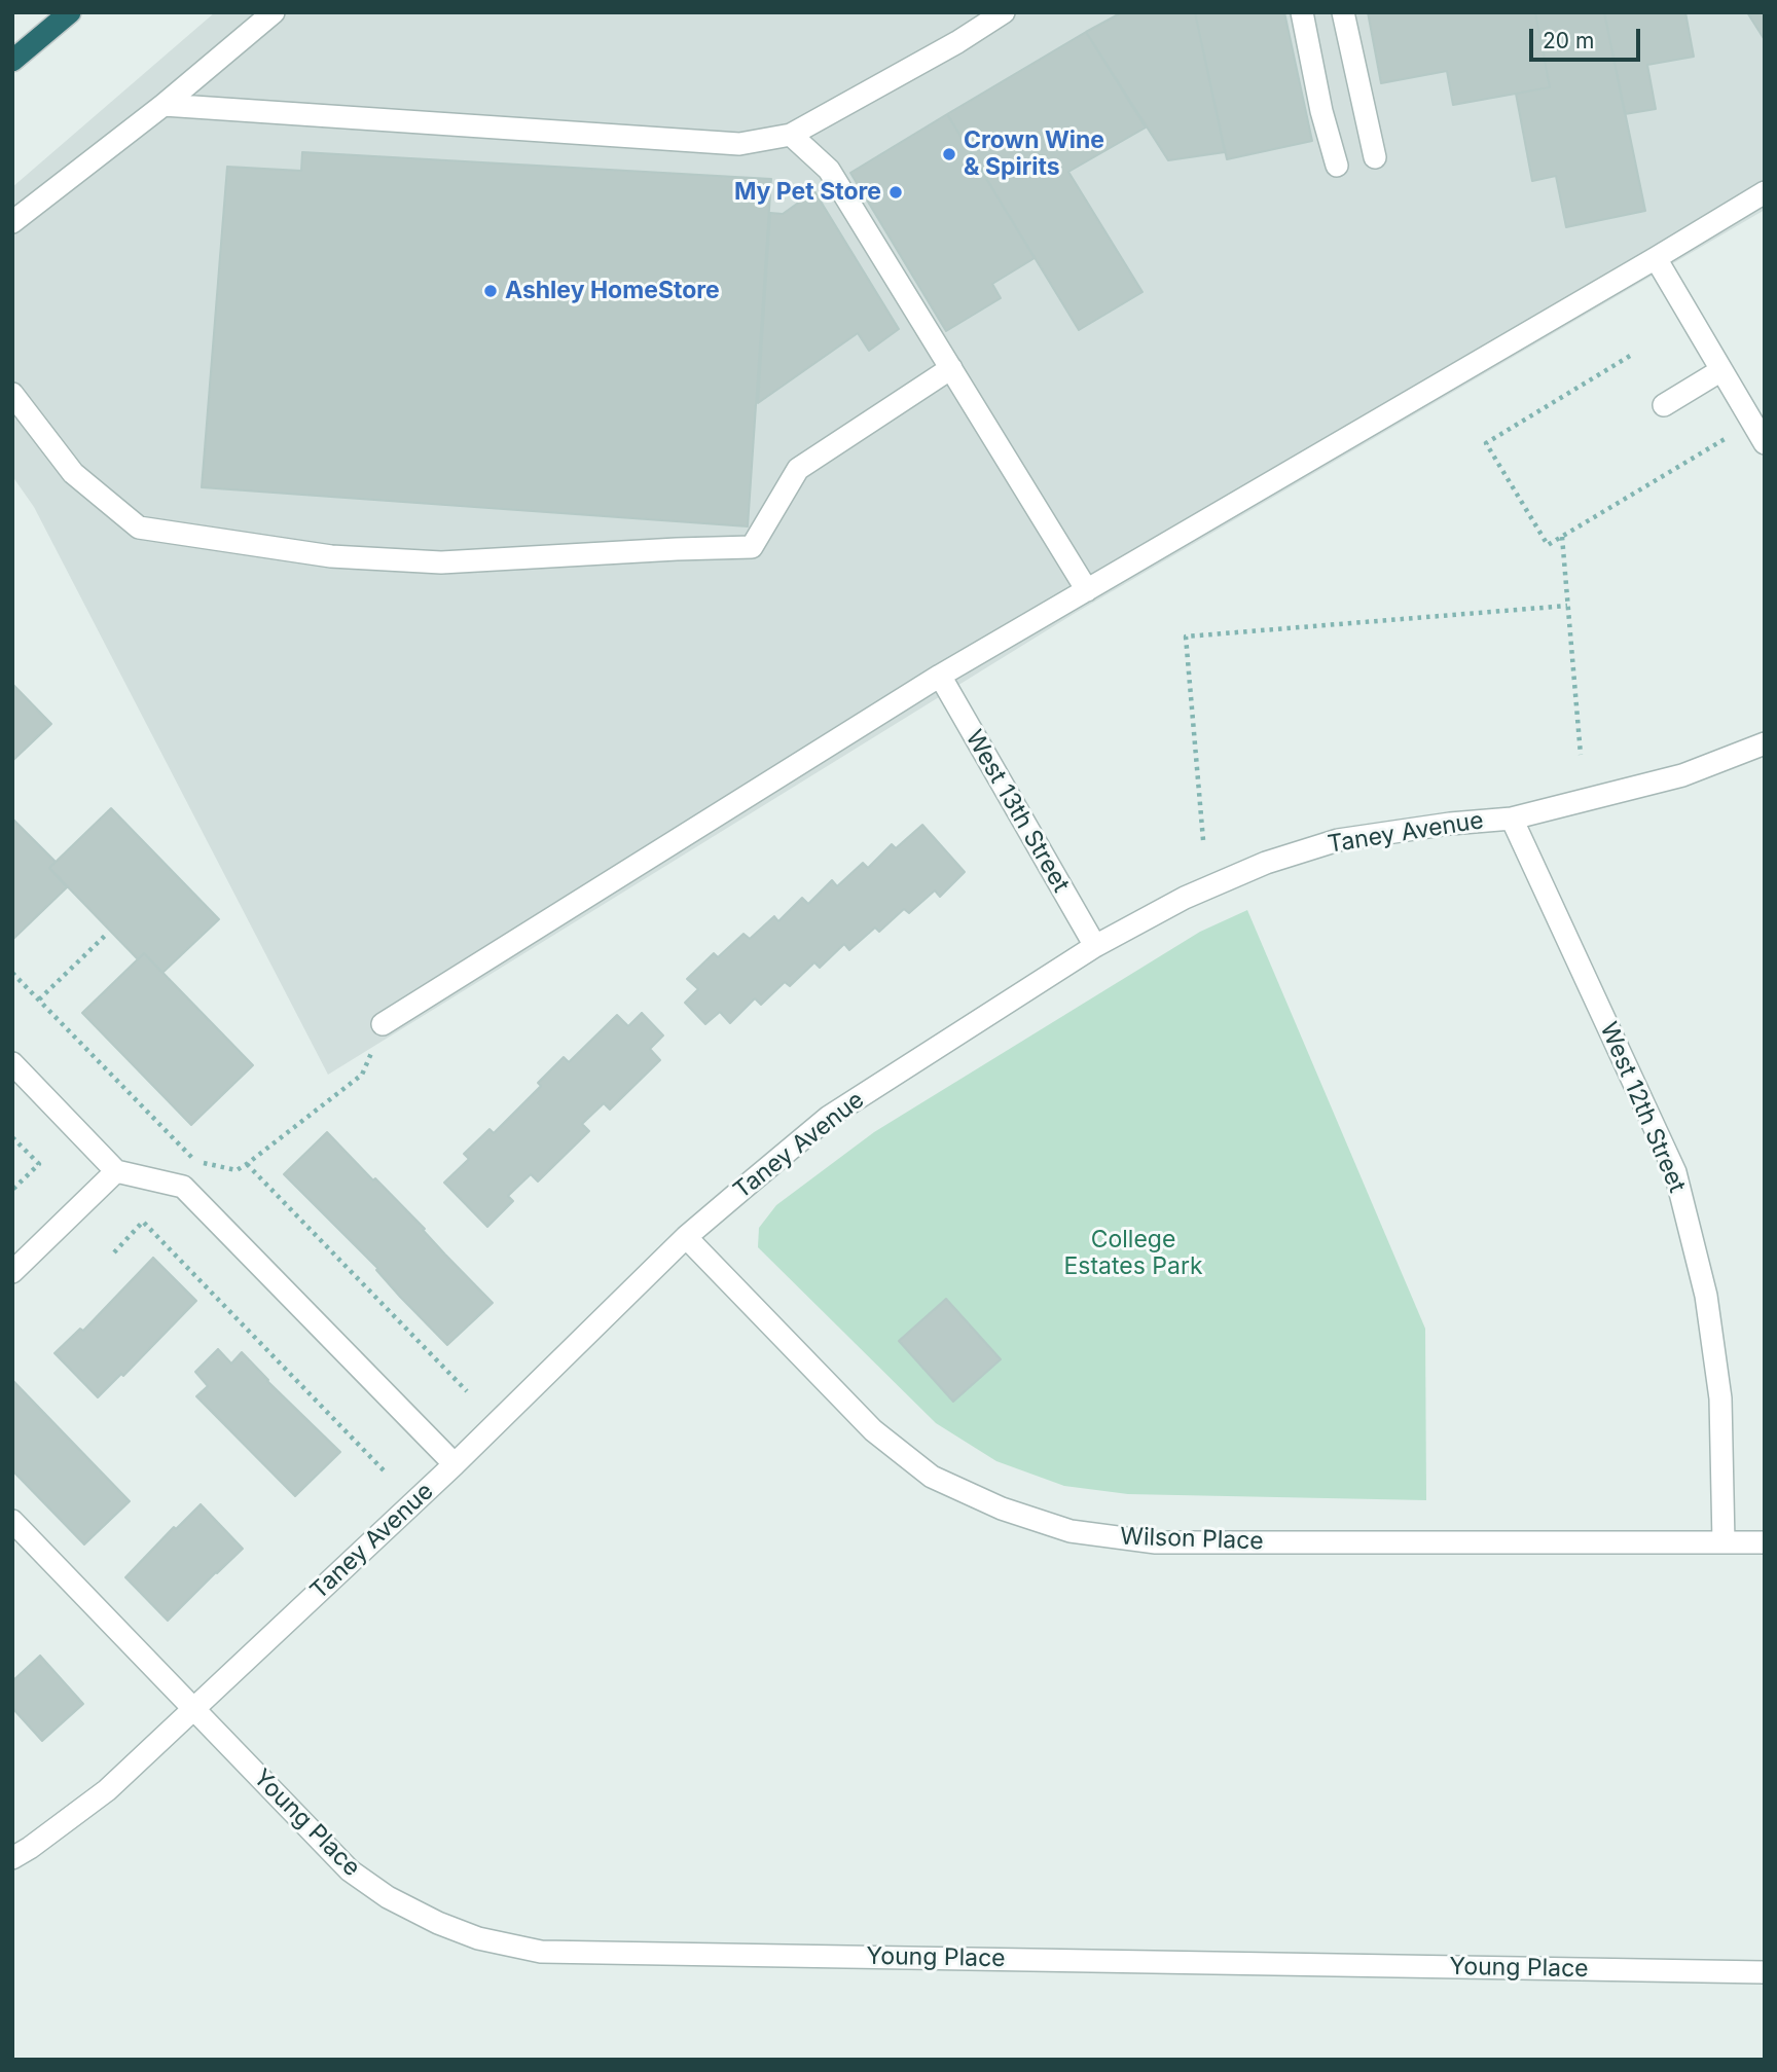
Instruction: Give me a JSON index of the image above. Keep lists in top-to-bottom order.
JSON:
{
  "streets": {
    "street": [
      "West 13th Street",
      "Taney Avenue",
      "West 12th Street",
      "Wilson Place",
      "Young Place"
    ]
  },
  "crossings": [
    ["West 13th Street", "Taney Avenue"],
    ["Taney Avenue", "West 12th Street"],
    ["Taney Avenue", "Wilson Place"],
    ["Taney Avenue", "Young Place"],
    ["West 12th Street", "Wilson Place"]
  ],
  "parks": ["College Estates Park"],
  "places": ["Crown Wine & Spirits", "My Pet Store", "Ashley HomeStore"],
  "scale_bar": "20 m"
}
